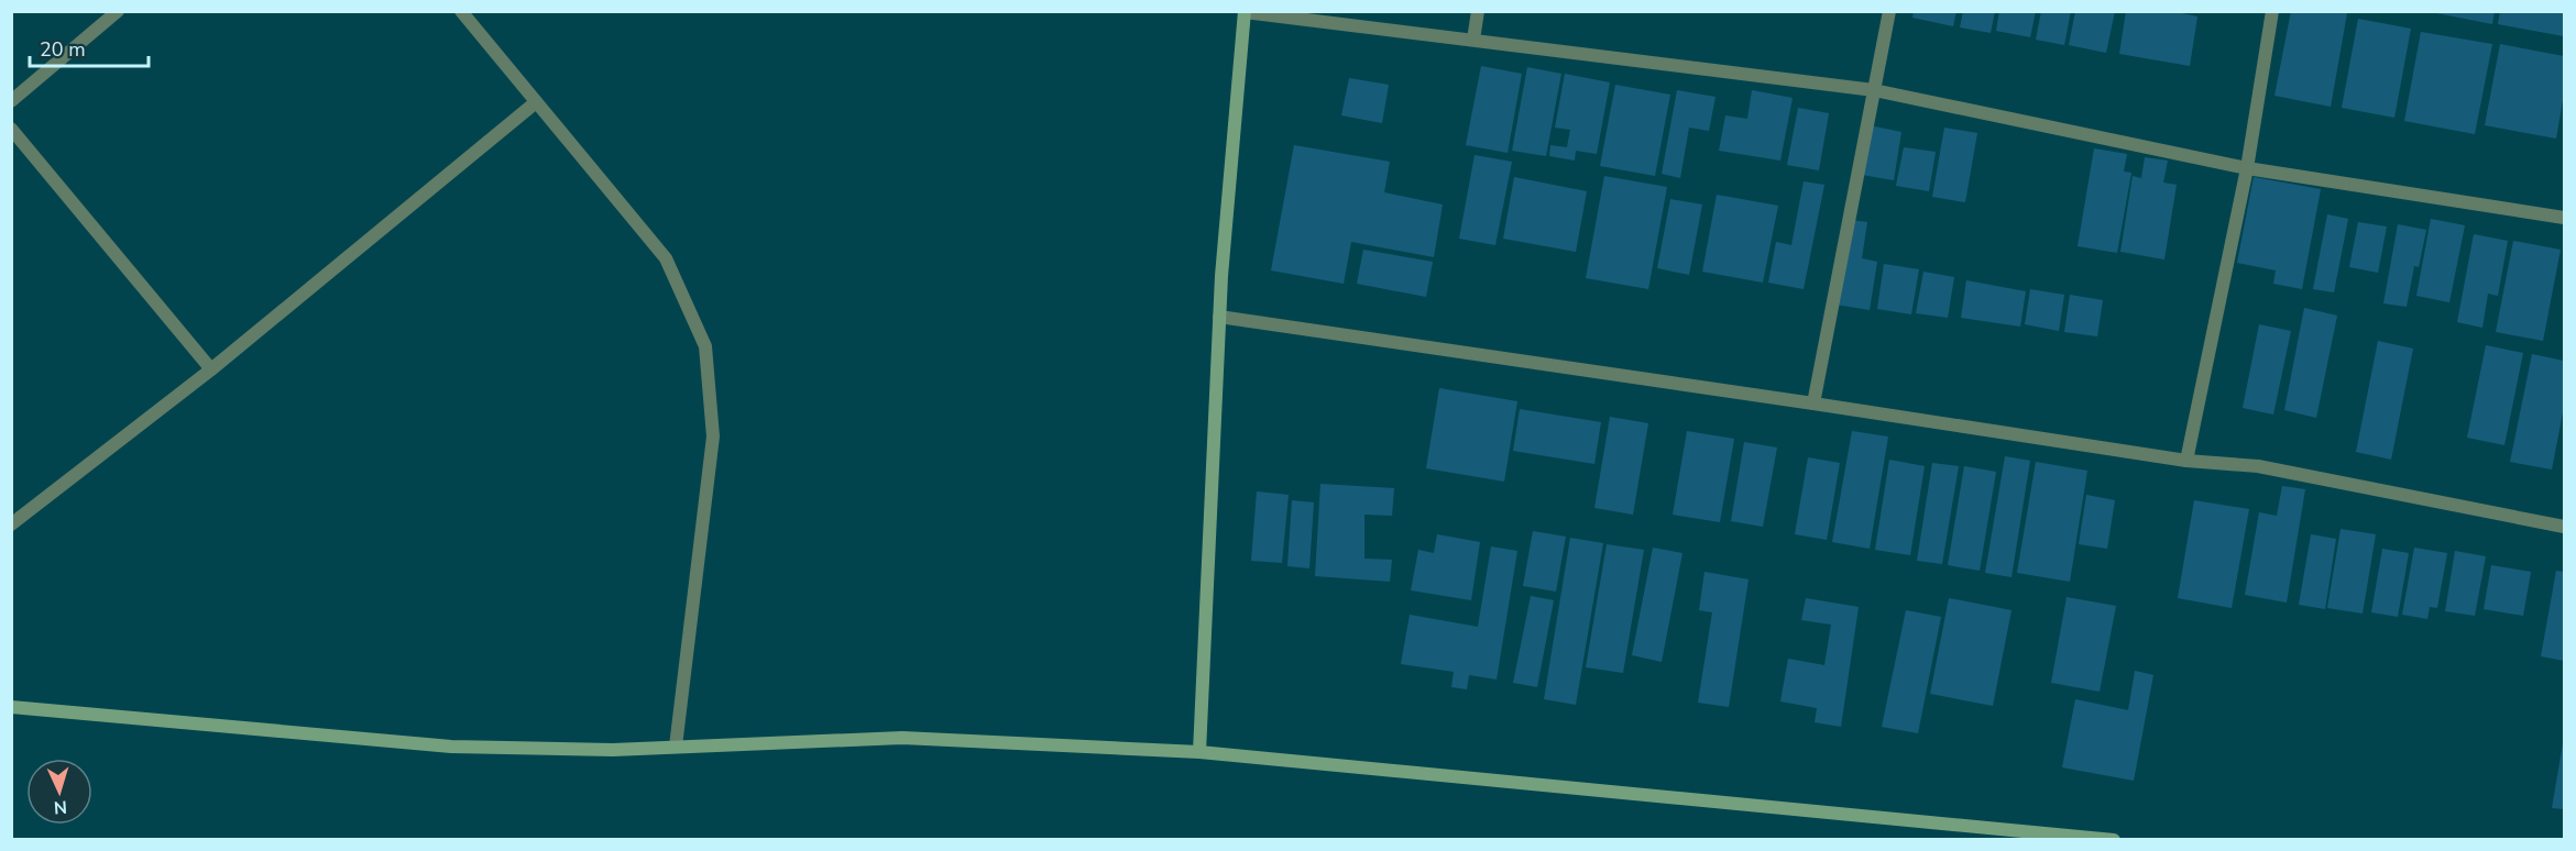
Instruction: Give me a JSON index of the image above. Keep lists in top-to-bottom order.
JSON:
{
  "scale_bar": "20 m",
  "north": "bottom"
}
